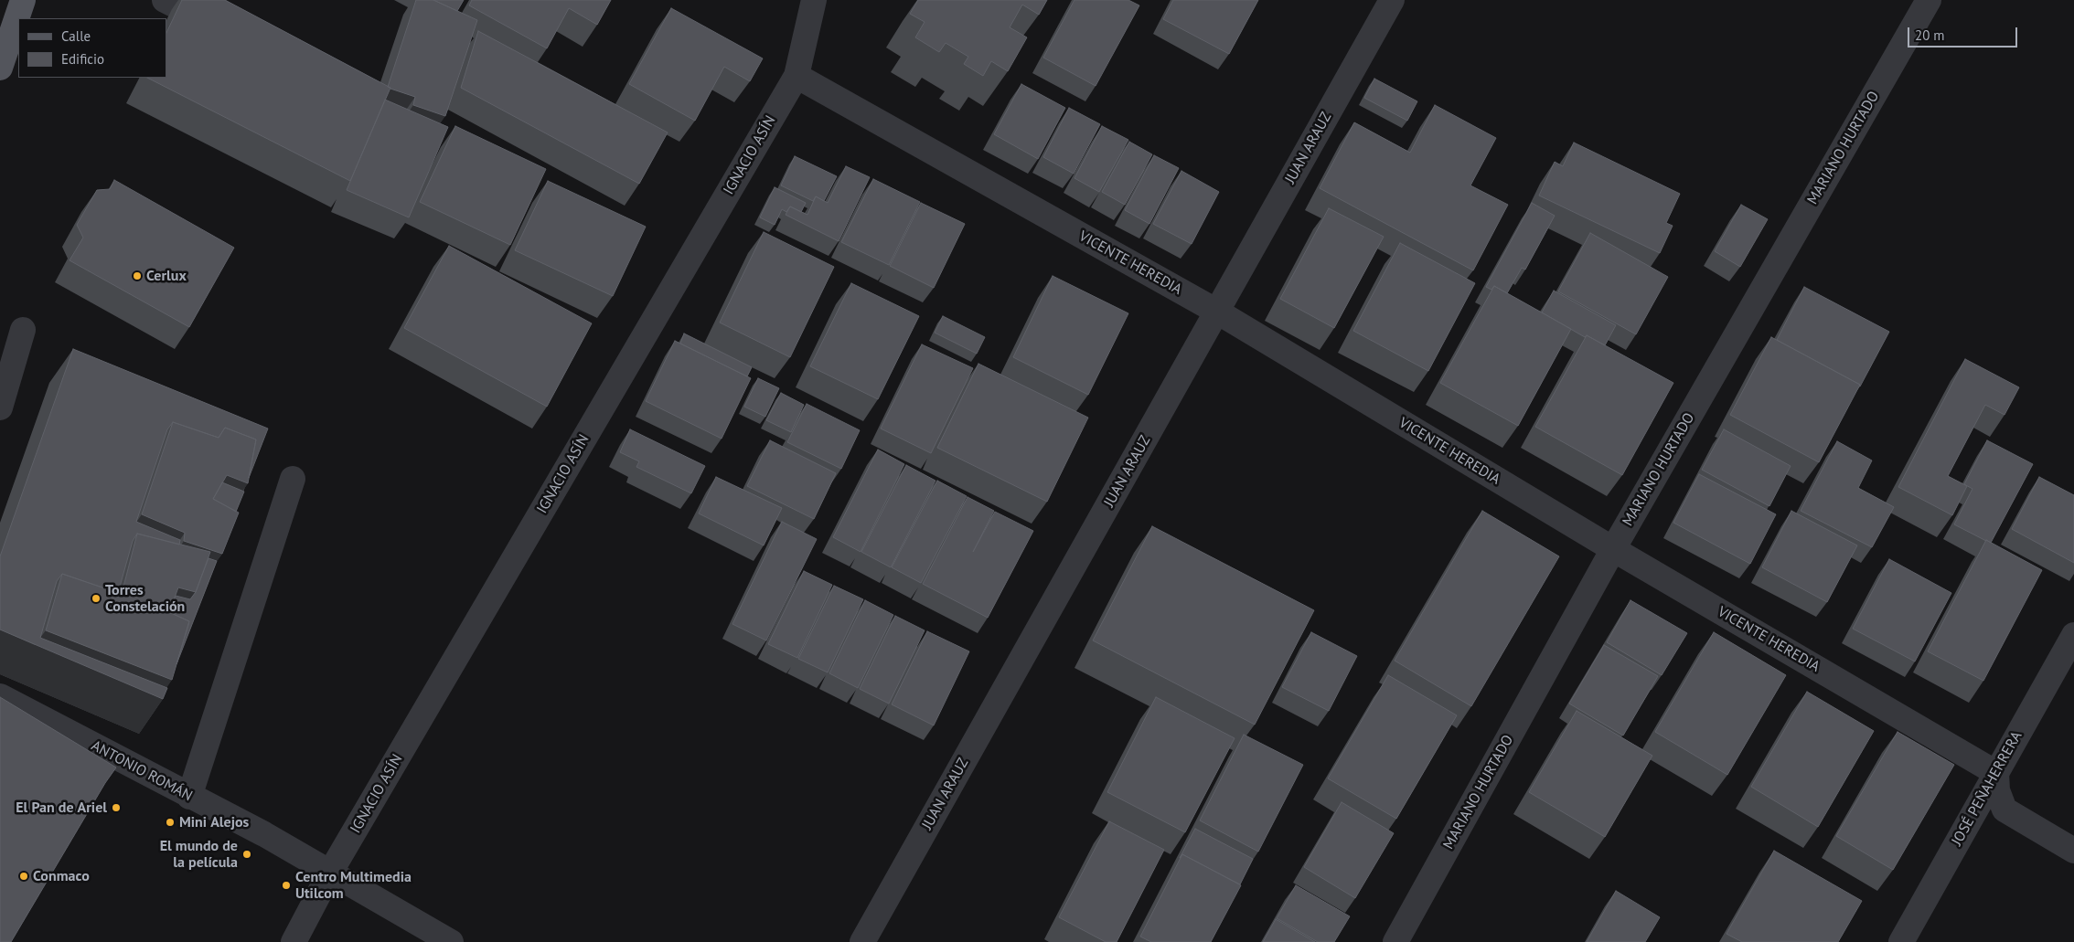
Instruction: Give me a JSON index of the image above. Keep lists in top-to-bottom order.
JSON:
{
  "streets": {
    "street": [
      "JUAN ARAUZ",
      "MARIANO HURTADO",
      "IGNACIO ASÍN",
      "VICENTE HEREDIA",
      "ANTONIO ROMÁN",
      "JOSÉ PEÑAHERRERA"
    ]
  },
  "crossings": [
    ["JUAN ARAUZ", "VICENTE HEREDIA"],
    ["MARIANO HURTADO", "VICENTE HEREDIA"],
    ["IGNACIO ASÍN", "VICENTE HEREDIA"],
    ["IGNACIO ASÍN", "ANTONIO ROMÁN"],
    ["VICENTE HEREDIA", "JOSÉ PEÑAHERRERA"]
  ],
  "places": [
    "Cerlux",
    "Torres Constelación",
    "El Pan de Ariel",
    "Mini Alejos",
    "El mundo de la película",
    "Conmaco",
    "Centro Multimedia Utilcom"
  ],
  "legend": ["Calle", "Edificio"],
  "scale_bar": "20 m"
}
